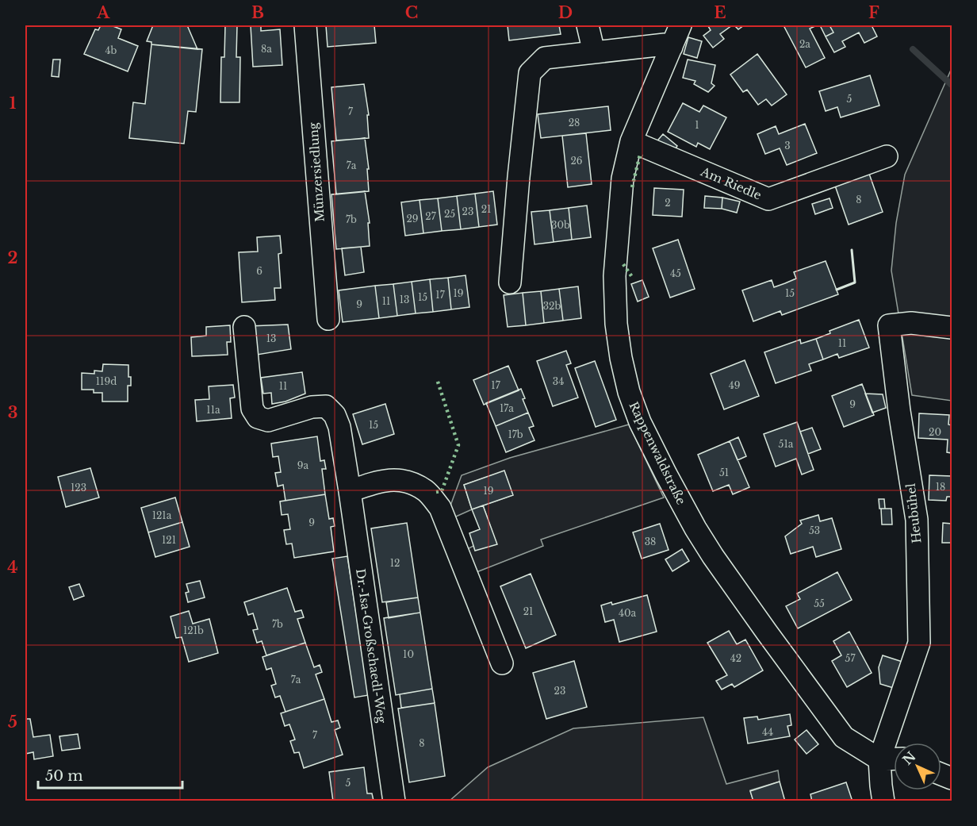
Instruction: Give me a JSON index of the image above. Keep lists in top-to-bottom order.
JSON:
{
  "streets": {
    "street": [
      "Münzersiedlung",
      "Am Riedle",
      "Rappenwaldstraße",
      "Heubühel",
      "Dr.-Isa-Großschaedl-Weg"
    ]
  },
  "crossings": [
    ["Am Riedle", "Rappenwaldstraße"],
    ["Rappenwaldstraße", "Heubühel"]
  ],
  "house_numbers": [
    "2a",
    "8a",
    "4b",
    "5",
    "7",
    "28",
    "1",
    "3",
    "26",
    "7a",
    "8",
    "2",
    "21",
    "23",
    "25",
    "27",
    "29",
    "7b",
    "30b",
    "6",
    "45",
    "19",
    "15",
    "17",
    "15",
    "13",
    "11",
    "9",
    "32b",
    "13",
    "11",
    "119d",
    "34",
    "17",
    "49",
    "11",
    "9",
    "17a",
    "11a",
    "15",
    "20",
    "17b",
    "51a",
    "9a",
    "51",
    "18",
    "123",
    "19",
    "121a",
    "9",
    "53",
    "121",
    "38",
    "12",
    "55",
    "21",
    "40a",
    "7b",
    "121b",
    "10",
    "42",
    "57",
    "7a",
    "23",
    "44",
    "7",
    "8",
    "5"
  ],
  "scale_bar": "50 m",
  "north": "top left",
  "grid": {
    "columns": [
      "A",
      "B",
      "C",
      "D",
      "E",
      "F"
    ],
    "rows": [
      "1",
      "2",
      "3",
      "4",
      "5"
    ]
  }
}
